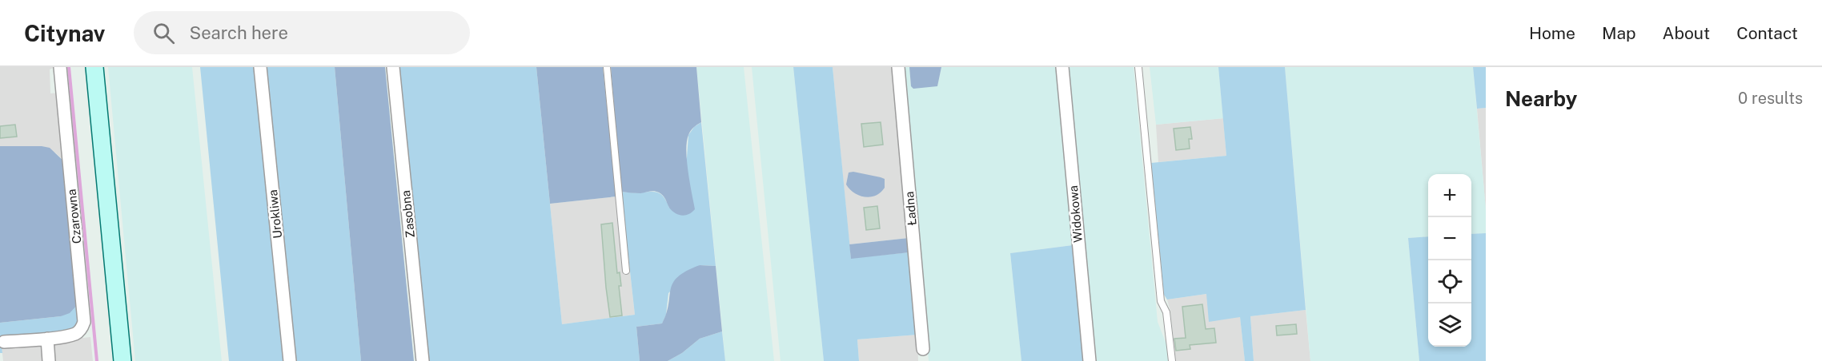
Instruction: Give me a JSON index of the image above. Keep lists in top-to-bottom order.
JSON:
{
  "streets": {
    "street": [
      "Ładna",
      "Urokliwa",
      "Zasobna",
      "Widokowa",
      "Czarowna"
    ]
  },
  "page": {
    "header": "Citynav",
    "search": "Search here",
    "nav": [
      "Home",
      "Map",
      "About",
      "Contact"
    ],
    "heading": ["Nearby", "0 results"],
    "map_buttons": ["+", "−"]
  }
}
